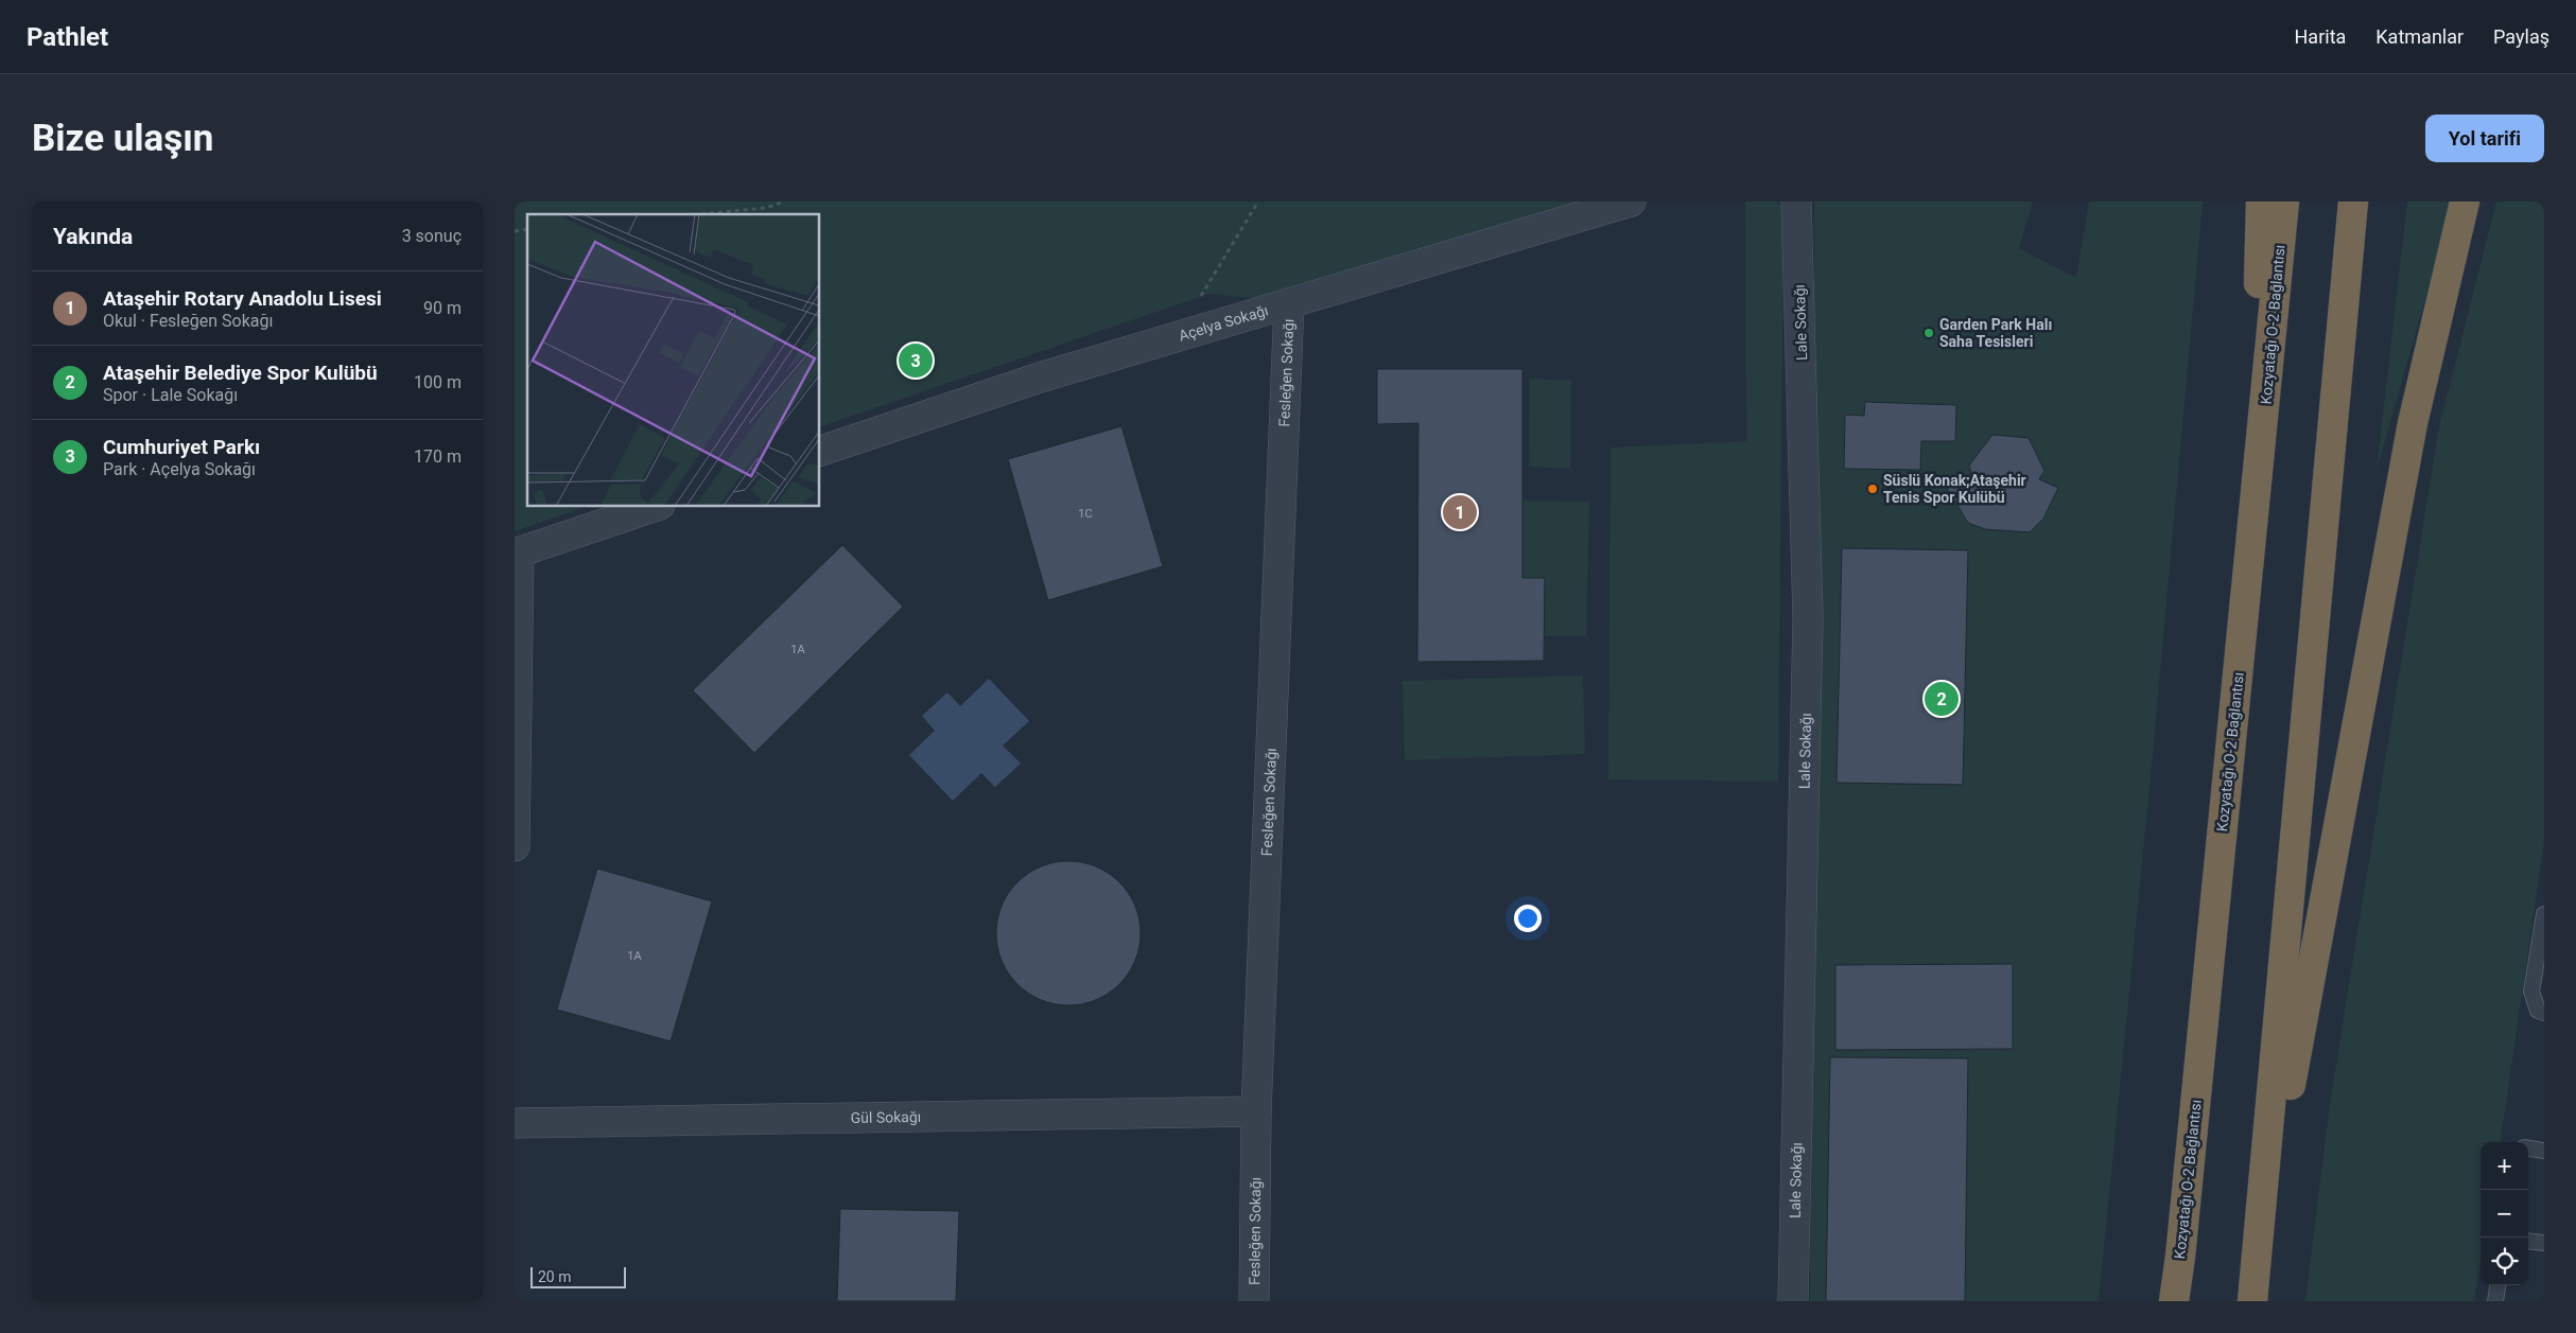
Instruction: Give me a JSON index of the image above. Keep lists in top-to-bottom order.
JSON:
{
  "streets": {
    "highway": ["Kozyatağı O-2 Bağlantısı"],
    "street": [
      "Lale Sokağı",
      "Açelya Sokağı",
      "Fesleğen Sokağı",
      "Gül Sokağı"
    ]
  },
  "crossings": [
    ["Açelya Sokağı", "Fesleğen Sokağı"],
    ["Fesleğen Sokağı", "Gül Sokağı"]
  ],
  "places": ["Garden Park Halı Saha Tesisleri", "Süslü Konak;Ataşehir Tenis Spor Kulübü"],
  "house_numbers": ["1C", "1A", "1A"],
  "scale_bar": "20 m",
  "page": {
    "header": "Pathlet",
    "nav": ["Harita", "Katmanlar", "Paylaş"],
    "buttons": "Yol tarifi",
    "title": "Bize ulaşın",
    "heading": ["Yakında", "3 sonuç"],
    "list": [
      {
        "mark": "1",
        "name": "Ataşehir Rotary Anadolu Lisesi",
        "note": "Okul · Fesleğen Sokağı",
        "value": "90 m"
      },
      {
        "mark": "2",
        "name": "Ataşehir Belediye Spor Kulübü",
        "note": "Spor · Lale Sokağı",
        "value": "100 m"
      },
      {
        "mark": "3",
        "name": "Cumhuriyet Parkı",
        "note": "Park · Açelya Sokağı",
        "value": "170 m"
      }
    ],
    "pins": ["3", "1", "2"],
    "map_buttons": ["+", "−"],
    "scale": "20 m"
  }
}
